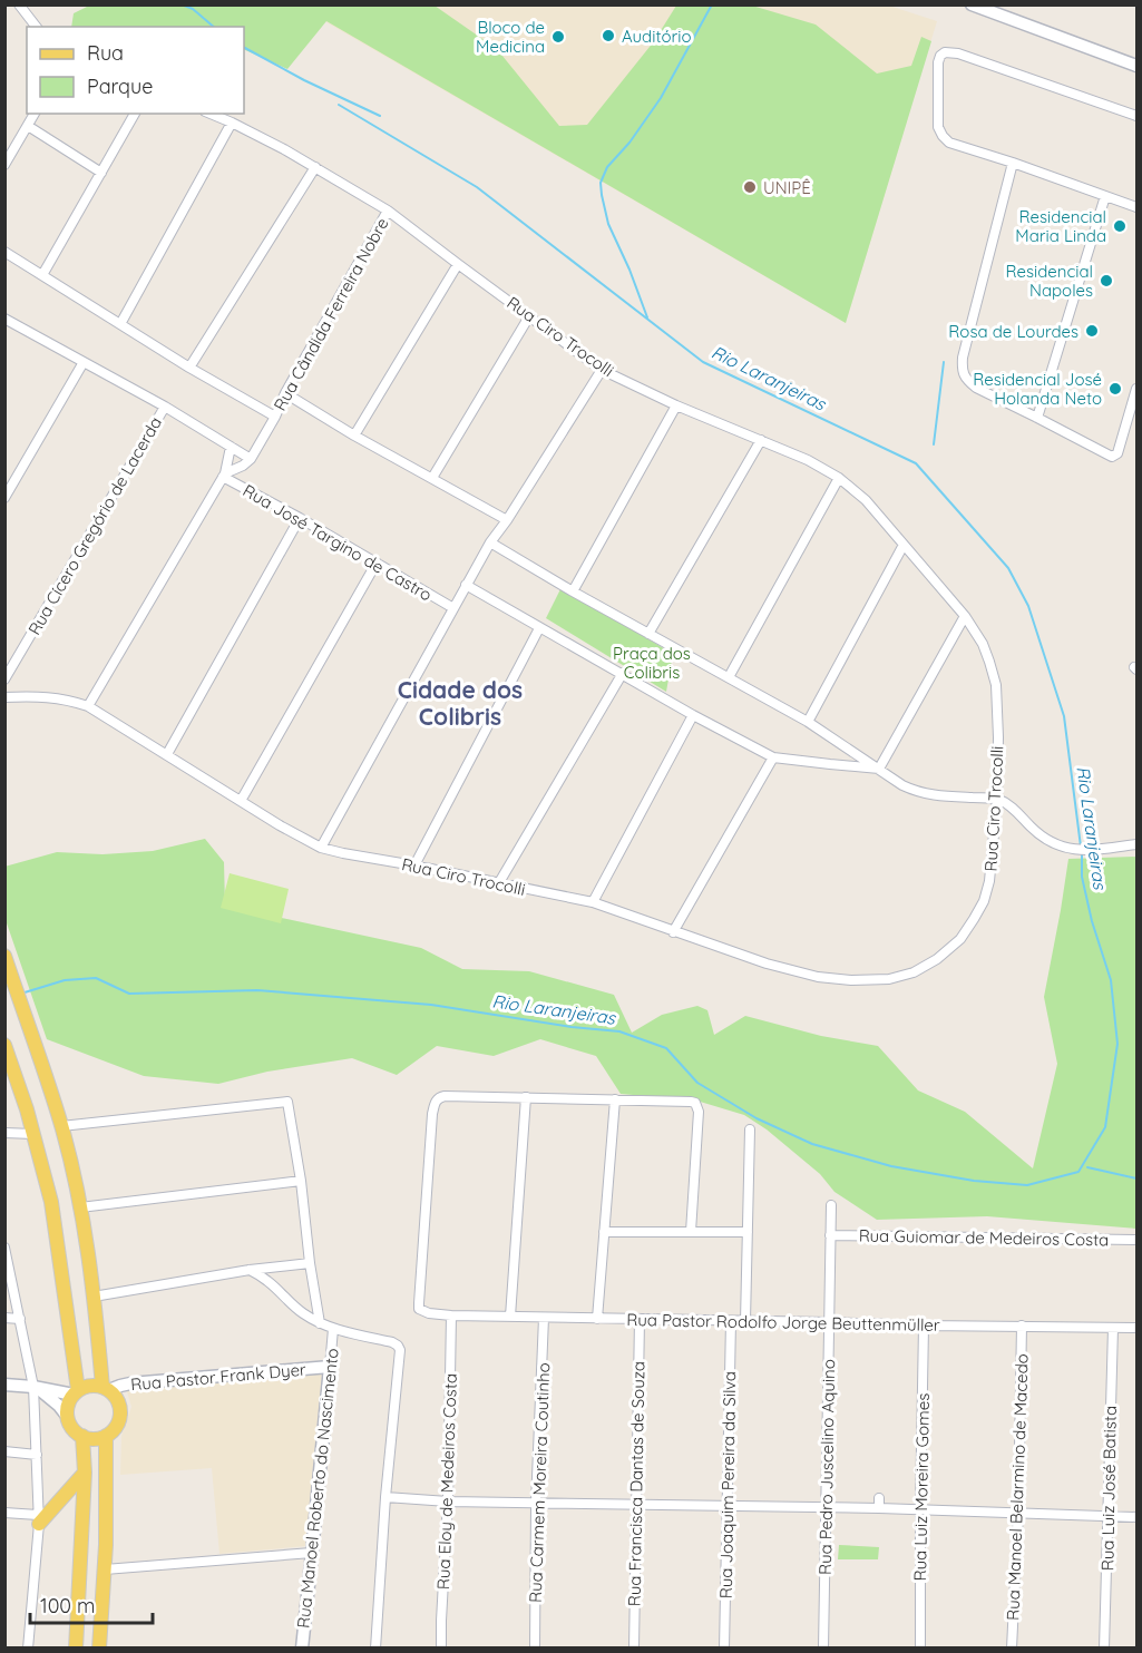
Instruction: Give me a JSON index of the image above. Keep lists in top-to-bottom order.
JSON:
{
  "streets": {
    "street": [
      "Rua Cândida Ferreira Nobre",
      "Rua Ciro Trocolli",
      "Rua Cícero Gregório de Lacerda",
      "Rua José Targino de Castro",
      "Rua Guiomar de Medeiros Costa",
      "Rua Pastor Rodolfo Jorge Beuttenmüller",
      "Rua Pastor Frank Dyer",
      "Rua Pedro Juscelino Aquino",
      "Rua Eloy de Medeiros Costa",
      "Rua Carmem Moreira Coutinho",
      "Rua Francisca Dantas de Souza",
      "Rua Joaquim Pereira da Silva",
      "Rua Luiz Moreira Gomes",
      "Rua Manoel Belarmino de Macedo",
      "Rua Manoel Roberto do Nascimento",
      "Rua Luiz José Batista"
    ]
  },
  "crossings": [
    ["Rua Cândida Ferreira Nobre", "Rua Ciro Trocolli"],
    ["Rua Cândida Ferreira Nobre", "Rua José Targino de Castro"],
    ["Rua Cícero Gregório de Lacerda", "Rua José Targino de Castro"],
    ["Rua Guiomar de Medeiros Costa", "Rua Pedro Juscelino Aquino"],
    ["Rua Pastor Rodolfo Jorge Beuttenmüller", "Rua Pedro Juscelino Aquino"],
    ["Rua Pastor Rodolfo Jorge Beuttenmüller", "Rua Eloy de Medeiros Costa"],
    ["Rua Pastor Rodolfo Jorge Beuttenmüller", "Rua Carmem Moreira Coutinho"],
    ["Rua Pastor Rodolfo Jorge Beuttenmüller", "Rua Francisca Dantas de Souza"],
    ["Rua Pastor Rodolfo Jorge Beuttenmüller", "Rua Joaquim Pereira da Silva"],
    ["Rua Pastor Rodolfo Jorge Beuttenmüller", "Rua Luiz Moreira Gomes"],
    ["Rua Pastor Rodolfo Jorge Beuttenmüller", "Rua Manoel Belarmino de Macedo"],
    ["Rua Pastor Rodolfo Jorge Beuttenmüller", "Rua Luiz José Batista"],
    ["Rua Pastor Frank Dyer", "Rua Manoel Roberto do Nascimento"]
  ],
  "districts": ["Cidade dos Colibris"],
  "water": ["Rio Laranjeiras"],
  "parks": ["Praça dos Colibris"],
  "places": [
    "Auditório",
    "Bloco de Medicina",
    "UNIPÊ",
    "Residencial Maria Linda",
    "Residencial Napoles",
    "Rosa de Lourdes",
    "Residencial José Holanda Neto"
  ],
  "legend": ["Rua", "Parque"],
  "scale_bar": "100 m"
}
